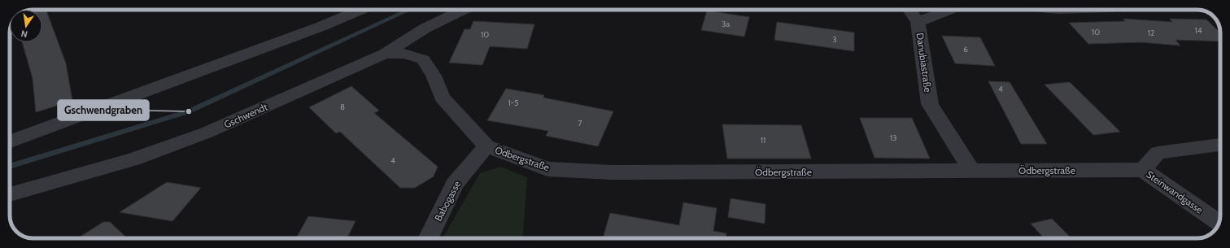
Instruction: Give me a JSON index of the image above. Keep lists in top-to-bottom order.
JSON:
{
  "streets": {
    "street": [
      "Danubiastraße",
      "Gschwendt",
      "Ödbergstraße",
      "Steinwandgasse",
      "Babogasse"
    ]
  },
  "crossings": [
    ["Danubiastraße", "Ödbergstraße"],
    ["Gschwendt", "Ödbergstraße"],
    ["Ödbergstraße", "Steinwandgasse"],
    ["Ödbergstraße", "Babogasse"]
  ],
  "places": ["Gschwendgraben"],
  "house_numbers": [
    "3a",
    "14",
    "10",
    "12",
    "10",
    "3",
    "6",
    "4",
    "1-5",
    "8",
    "7",
    "13",
    "11",
    "4"
  ],
  "north": "bottom"
}
